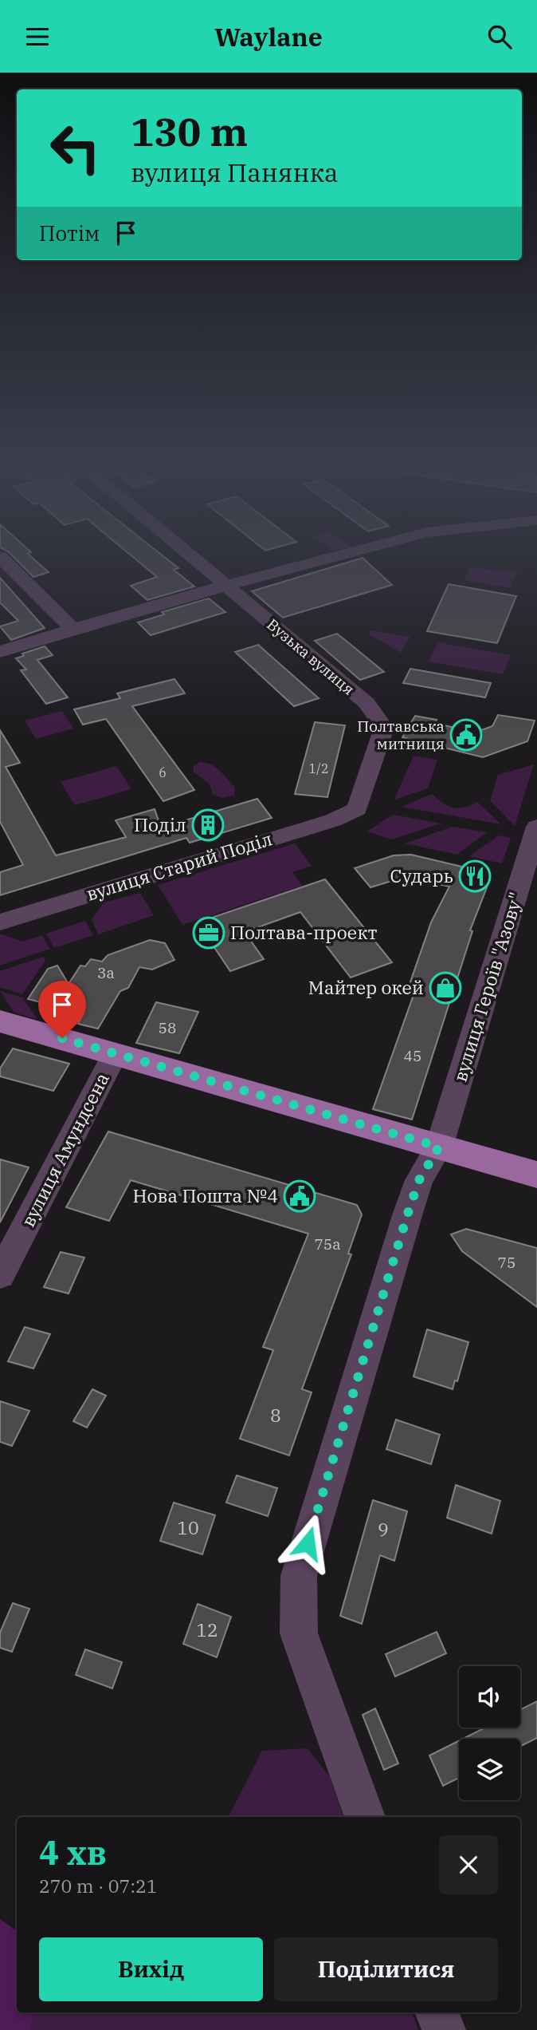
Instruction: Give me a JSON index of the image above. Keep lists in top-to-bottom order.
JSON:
{
  "streets": {
    "street": [
      "Вузька вулиця",
      "вулиця Старий Поділ",
      "вулиця Героїв \"Азову\"",
      "вулиця Амундсена"
    ]
  },
  "crossings": [
    ["Вузька вулиця", "вулиця Старий Поділ"]
  ],
  "places": {
    "public building": ["Полтавська митниця", "Нова Пошта №4"],
    "building": ["Поділ"],
    "restaurant": ["Сударь"],
    "office": ["Полтава-проект"],
    "shop": ["Майтер окей"]
  },
  "house_numbers": [
    "1/2",
    "6",
    "3а",
    "58",
    "45",
    "75а",
    "75",
    "8",
    "10",
    "9",
    "12"
  ],
  "page": {
    "header": "Waylane",
    "turn": ["130 m", "вулиця Панянка"],
    "then": "Потім",
    "heading": ["4 хв", "270 m · 07:21"],
    "buttons": ["Вихід", "Поділитися"]
  }
}
